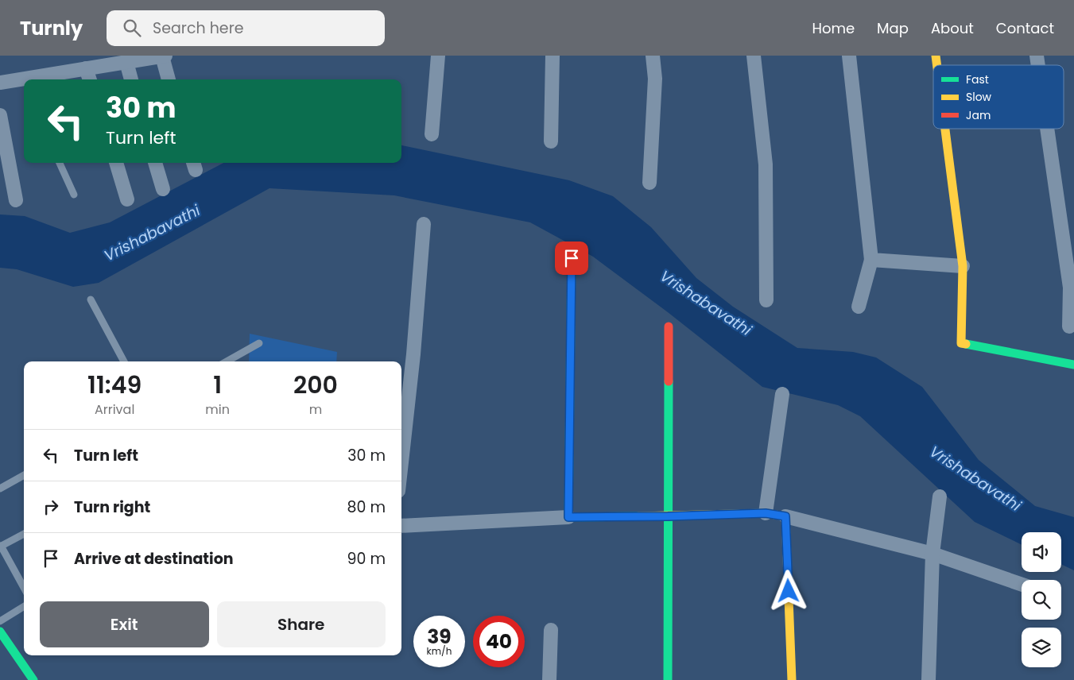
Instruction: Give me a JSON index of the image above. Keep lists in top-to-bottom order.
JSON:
{
  "water": ["Vrishabavathi"],
  "legend": ["Fast", "Slow", "Jam"],
  "page": {
    "header": "Turnly",
    "search": "Search here",
    "nav": [
      "Home",
      "Map",
      "About",
      "Contact"
    ],
    "turn": ["30 m", "Turn left"],
    "eta": [
      "11:49",
      "Arrival",
      "1",
      "min",
      "200",
      "m"
    ],
    "list": [
      {
        "name": "Turn left",
        "value": "30 m"
      },
      {
        "name": "Turn right",
        "value": "80 m"
      },
      {
        "name": "Arrive at destination",
        "value": "90 m"
      }
    ],
    "buttons": ["Exit", "Share"],
    "speed": "39 km/h",
    "limit": "40"
  }
}
